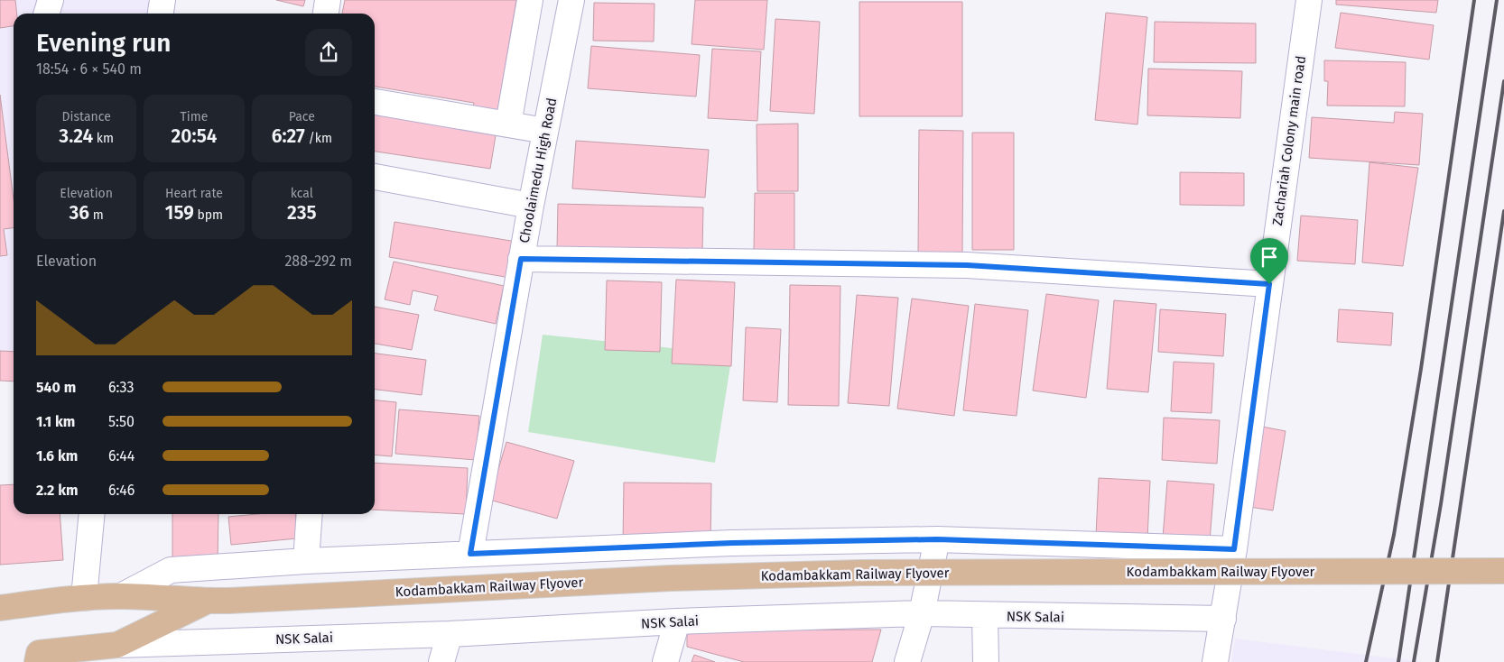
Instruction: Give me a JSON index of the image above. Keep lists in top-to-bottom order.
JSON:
{
  "streets": {
    "main road": ["Kodambakkam Railway Flyover"],
    "street": ["Zachariah Colony main road", "Choolaimedu High Road", "NSK Salai"]
  },
  "crossings": [
    ["Zachariah Colony main road", "NSK Salai"],
    ["Kodambakkam Railway Flyover", "NSK Salai"]
  ],
  "page": {
    "heading": ["Evening run", "18:54 · 6 × 540 m"],
    "stats": [
      ["Distance", "3.24 km"],
      ["Time", "20:54"],
      ["Pace", "6:27 /km"],
      ["Elevation", "36 m"],
      ["Heart rate", "159 bpm"],
      ["kcal", "235"]
    ],
    "chart": ["Elevation", "288–292 m"],
    "list": [
      {
        "name": "540 m",
        "note": "6:33"
      },
      {
        "name": "1.1 km",
        "note": "5:50"
      },
      {
        "name": "1.6 km",
        "note": "6:44"
      },
      {
        "name": "2.2 km",
        "note": "6:46"
      }
    ]
  }
}
